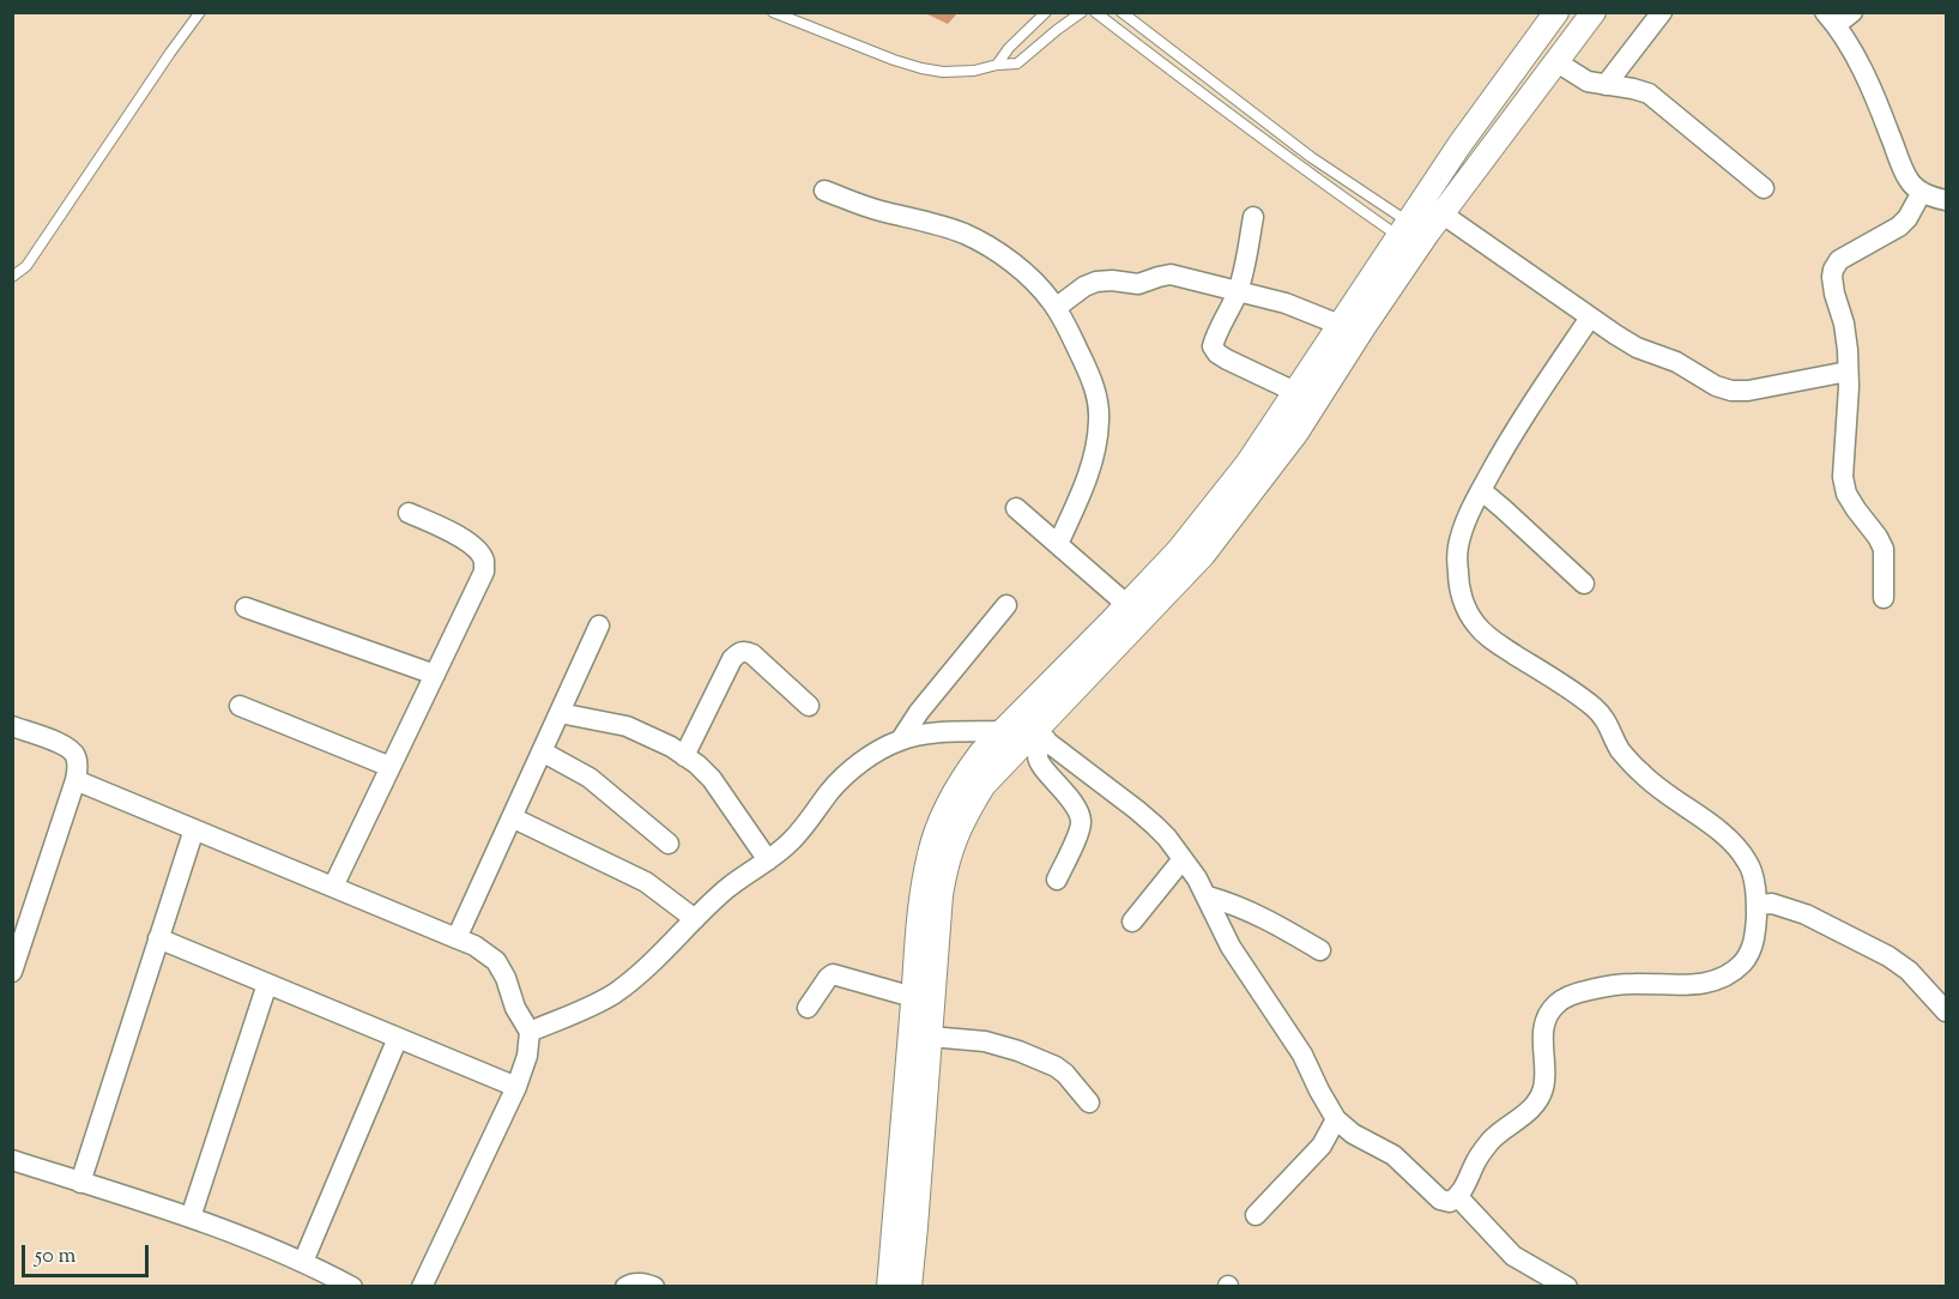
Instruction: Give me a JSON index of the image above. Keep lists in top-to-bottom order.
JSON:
{
  "scale_bar": "50 m"
}
